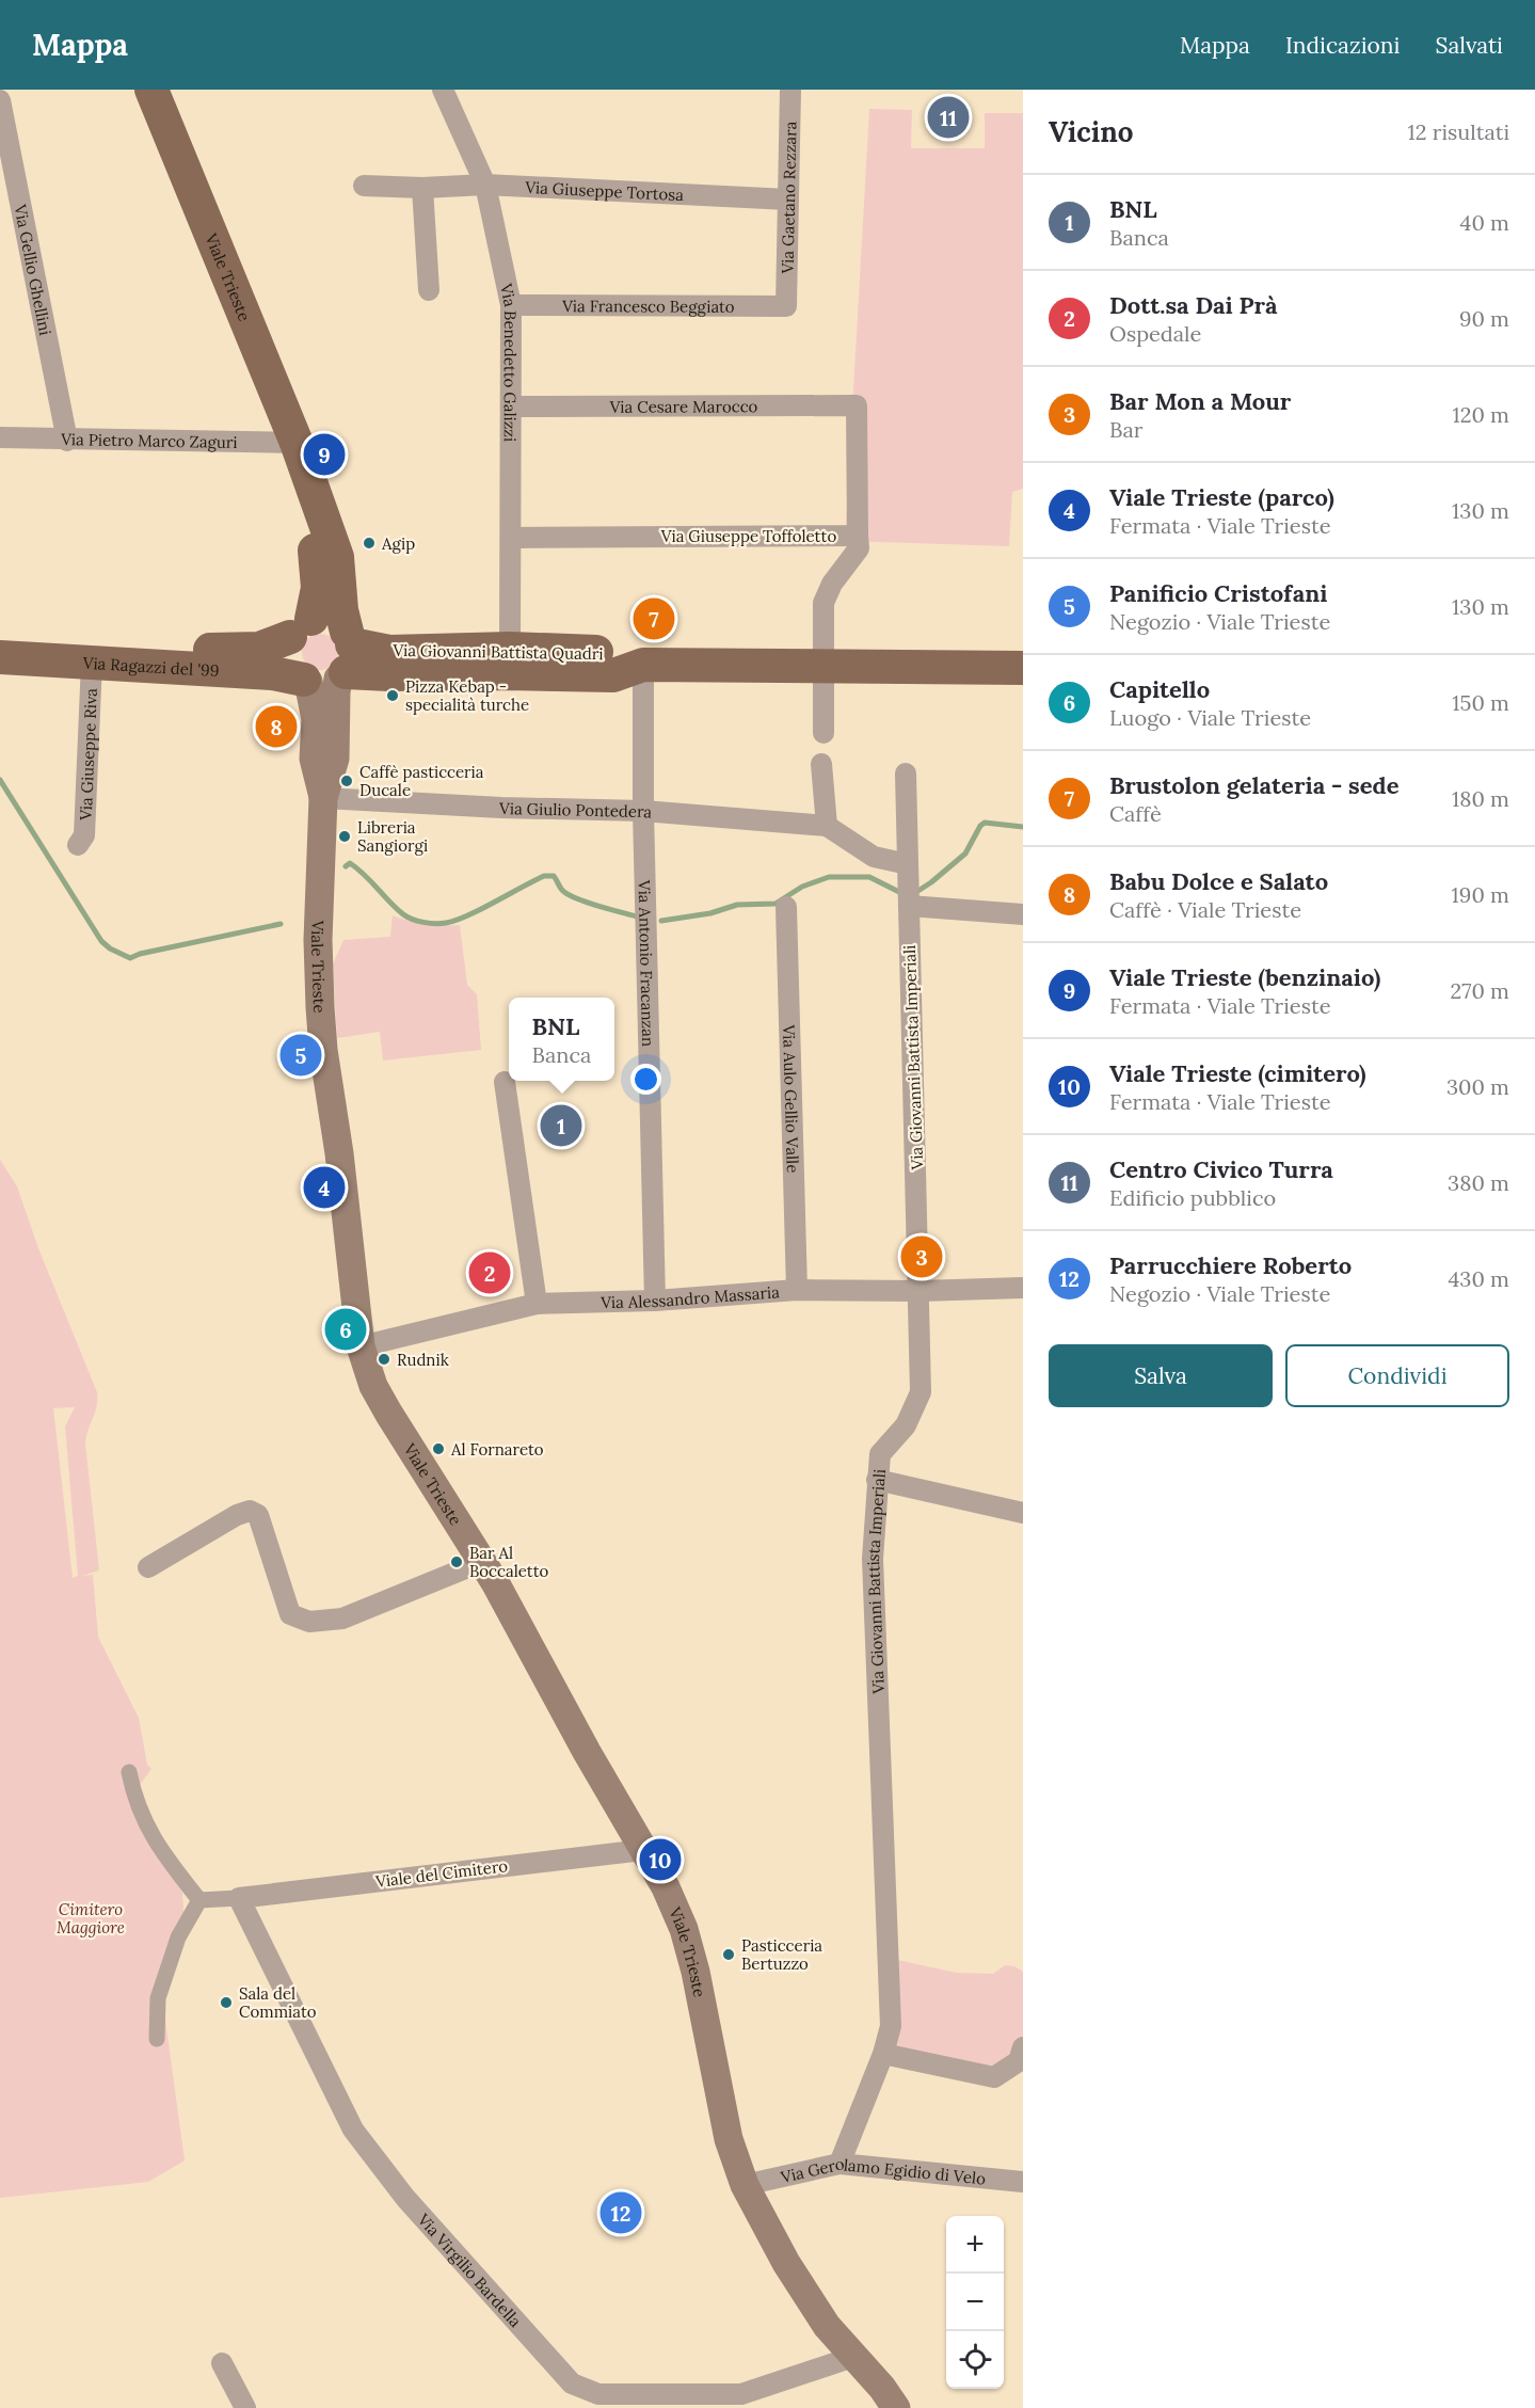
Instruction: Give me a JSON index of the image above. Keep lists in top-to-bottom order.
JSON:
{
  "streets": {
    "main road": ["Viale Trieste", "Via Giovanni Battista Quadri", "Via Ragazzi del '99"],
    "street": [
      "Via Giuseppe Tortosa",
      "Via Gaetano Rezzara",
      "Via Gellio Ghellini",
      "Via Francesco Beggiato",
      "Via Benedetto Galizzi",
      "Via Cesare Marocco",
      "Via Pietro Marco Zaguri",
      "Via Giuseppe Toffoletto",
      "Via Giuseppe Riva",
      "Via Giulio Pontedera",
      "Via Antonio Fracanzan",
      "Via Giovanni Battista Imperiali",
      "Via Aulo Gellio Valle",
      "Via Alessandro Massaria",
      "Viale del Cimitero",
      "Via Gerolamo Egidio di Velo",
      "Via Virgilio Bardella"
    ]
  },
  "crossings": [
    ["Via Giuseppe Tortosa", "Via Gaetano Rezzara"],
    ["Via Giuseppe Tortosa", "Via Benedetto Galizzi"],
    ["Via Gaetano Rezzara", "Via Francesco Beggiato"],
    ["Via Gellio Ghellini", "Via Pietro Marco Zaguri"],
    ["Viale Trieste", "Via Pietro Marco Zaguri"],
    ["Viale Trieste", "Via Giovanni Battista Quadri"],
    ["Viale Trieste", "Via Ragazzi del '99"],
    ["Viale Trieste", "Via Giulio Pontedera"],
    ["Viale Trieste", "Via Alessandro Massaria"],
    ["Viale Trieste", "Viale del Cimitero"],
    ["Viale Trieste", "Via Gerolamo Egidio di Velo"],
    ["Viale Trieste", "Via Virgilio Bardella"],
    ["Via Francesco Beggiato", "Via Benedetto Galizzi"],
    ["Via Benedetto Galizzi", "Via Cesare Marocco"],
    ["Via Benedetto Galizzi", "Via Giuseppe Toffoletto"],
    ["Via Benedetto Galizzi", "Via Giovanni Battista Quadri"],
    ["Via Cesare Marocco", "Via Giuseppe Toffoletto"],
    ["Via Giovanni Battista Quadri", "Via Ragazzi del '99"],
    ["Via Giovanni Battista Quadri", "Via Antonio Fracanzan"],
    ["Via Ragazzi del '99", "Via Giuseppe Riva"],
    ["Via Giulio Pontedera", "Via Antonio Fracanzan"],
    ["Via Giulio Pontedera", "Via Giovanni Battista Imperiali"],
    ["Via Antonio Fracanzan", "Via Alessandro Massaria"],
    ["Via Giovanni Battista Imperiali", "Via Alessandro Massaria"],
    ["Via Giovanni Battista Imperiali", "Via Gerolamo Egidio di Velo"],
    ["Via Aulo Gellio Valle", "Via Alessandro Massaria"],
    ["Viale del Cimitero", "Via Virgilio Bardella"]
  ],
  "parks": ["Cimitero Maggiore"],
  "places": [
    "Agip",
    "Pizza Kebap - specialità turche",
    "Caffè pasticceria Ducale",
    "Libreria Sangiorgi",
    "Rudnik",
    "Al Fornareto",
    "Bar Al Boccaletto",
    "Pasticceria Bertuzzo",
    "Sala del Commiato"
  ],
  "page": {
    "header": "Mappa",
    "nav": ["Mappa", "Indicazioni", "Salvati"],
    "heading": ["Vicino", "12 risultati"],
    "pins": [
      "11",
      "9",
      "7",
      "8",
      "5",
      "1",
      "4",
      "3",
      "2",
      "6",
      "10",
      "12"
    ],
    "list": [
      {
        "mark": "1",
        "name": "BNL",
        "note": "Banca",
        "value": "40 m"
      },
      {
        "mark": "2",
        "name": "Dott.sa Dai Prà",
        "note": "Ospedale",
        "value": "90 m"
      },
      {
        "mark": "3",
        "name": "Bar Mon a Mour",
        "note": "Bar",
        "value": "120 m"
      },
      {
        "mark": "4",
        "name": "Viale Trieste (parco)",
        "note": "Fermata · Viale Trieste",
        "value": "130 m"
      },
      {
        "mark": "5",
        "name": "Panificio Cristofani",
        "note": "Negozio · Viale Trieste",
        "value": "130 m"
      },
      {
        "mark": "6",
        "name": "Capitello",
        "note": "Luogo · Viale Trieste",
        "value": "150 m"
      },
      {
        "mark": "7",
        "name": "Brustolon gelateria - sede",
        "note": "Caffè",
        "value": "180 m"
      },
      {
        "mark": "8",
        "name": "Babu Dolce e Salato",
        "note": "Caffè · Viale Trieste",
        "value": "190 m"
      },
      {
        "mark": "9",
        "name": "Viale Trieste (benzinaio)",
        "note": "Fermata · Viale Trieste",
        "value": "270 m"
      },
      {
        "mark": "10",
        "name": "Viale Trieste (cimitero)",
        "note": "Fermata · Viale Trieste",
        "value": "300 m"
      },
      {
        "mark": "11",
        "name": "Centro Civico Turra",
        "note": "Edificio pubblico",
        "value": "380 m"
      },
      {
        "mark": "12",
        "name": "Parrucchiere Roberto",
        "note": "Negozio · Viale Trieste",
        "value": "430 m"
      }
    ],
    "popup": ["BNL", "Banca"],
    "buttons": ["Salva", "Condividi"],
    "map_buttons": ["+", "−"]
  }
}
